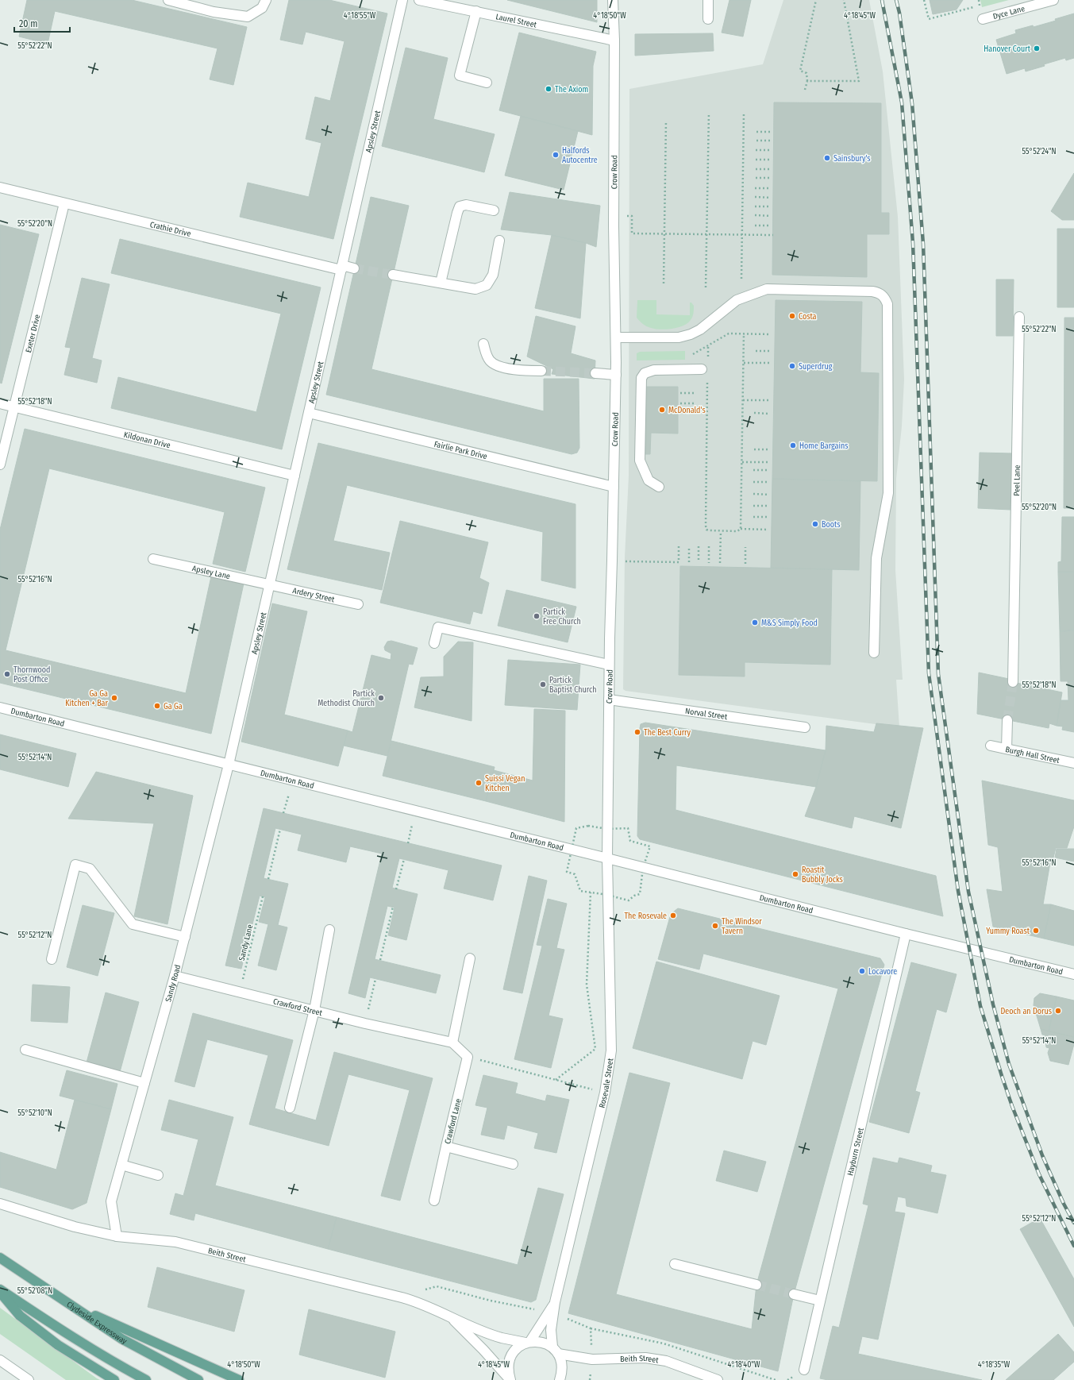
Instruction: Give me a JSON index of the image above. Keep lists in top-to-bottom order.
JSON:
{
  "streets": {
    "main road": ["Clydeside Expressway"],
    "street": [
      "Dyce Lane",
      "Laurel Street",
      "Apsley Street",
      "Crow Road",
      "Crathie Drive",
      "Exeter Drive",
      "Kildonan Drive",
      "Fairlie Park Drive",
      "Peel Lane",
      "Apsley Lane",
      "Ardery Street",
      "Norval Street",
      "Dumbarton Road",
      "Burgh Hall Street",
      "Sandy Road",
      "Crawford Street",
      "Rosevale Street",
      "Crawford Lane",
      "Hayburn Street",
      "Beith Street"
    ],
    "path": ["Sandy Lane"]
  },
  "crossings": [
    ["Laurel Street", "Crow Road"],
    ["Apsley Street", "Crathie Drive"],
    ["Apsley Street", "Kildonan Drive"],
    ["Apsley Street", "Fairlie Park Drive"],
    ["Apsley Street", "Apsley Lane"],
    ["Apsley Street", "Ardery Street"],
    ["Apsley Street", "Dumbarton Road"],
    ["Apsley Street", "Sandy Road"],
    ["Crow Road", "Fairlie Park Drive"],
    ["Crow Road", "Norval Street"],
    ["Crow Road", "Dumbarton Road"],
    ["Crow Road", "Rosevale Street"],
    ["Crathie Drive", "Exeter Drive"],
    ["Exeter Drive", "Kildonan Drive"],
    ["Apsley Lane", "Ardery Street"],
    ["Dumbarton Road", "Sandy Road"],
    ["Dumbarton Road", "Rosevale Street"],
    ["Dumbarton Road", "Hayburn Street"],
    ["Sandy Lane", "Crawford Street"],
    ["Sandy Road", "Crawford Street"],
    ["Sandy Road", "Beith Street"],
    ["Rosevale Street", "Beith Street"]
  ],
  "places": [
    "Hanover Court",
    "The Axiom",
    "Halfords Autocentre",
    "Sainsbury's",
    "Costa",
    "Superdrug",
    "McDonald's",
    "Home Bargains",
    "Boots",
    "Partick Free Church",
    "M&S Simply Food",
    "Thornwood Post Office",
    "Partick Baptist Church",
    "Ga Ga Kitchen + Bar",
    "Partick Methodist Church",
    "Ga Ga",
    "The Best Curry",
    "Suissi Vegan Kitchen",
    "Roastit Bubbly Jocks",
    "The Rosevale",
    "The Windsor Tavern",
    "Yummy Roast",
    "Locavore",
    "Deoch an Dorus"
  ],
  "scale_bar": "20 m",
  "coordinates": [
    "4°18'55\"W",
    "4°18'50\"W",
    "4°18'45\"W",
    "55°52'22\"N",
    "55°52'24\"N",
    "55°52'20\"N",
    "55°52'18\"N",
    "55°52'16\"N",
    "55°52'14\"N",
    "55°52'12\"N",
    "55°52'10\"N",
    "55°52'08\"N",
    "4°18'40\"W",
    "4°18'35\"W"
  ]
}
